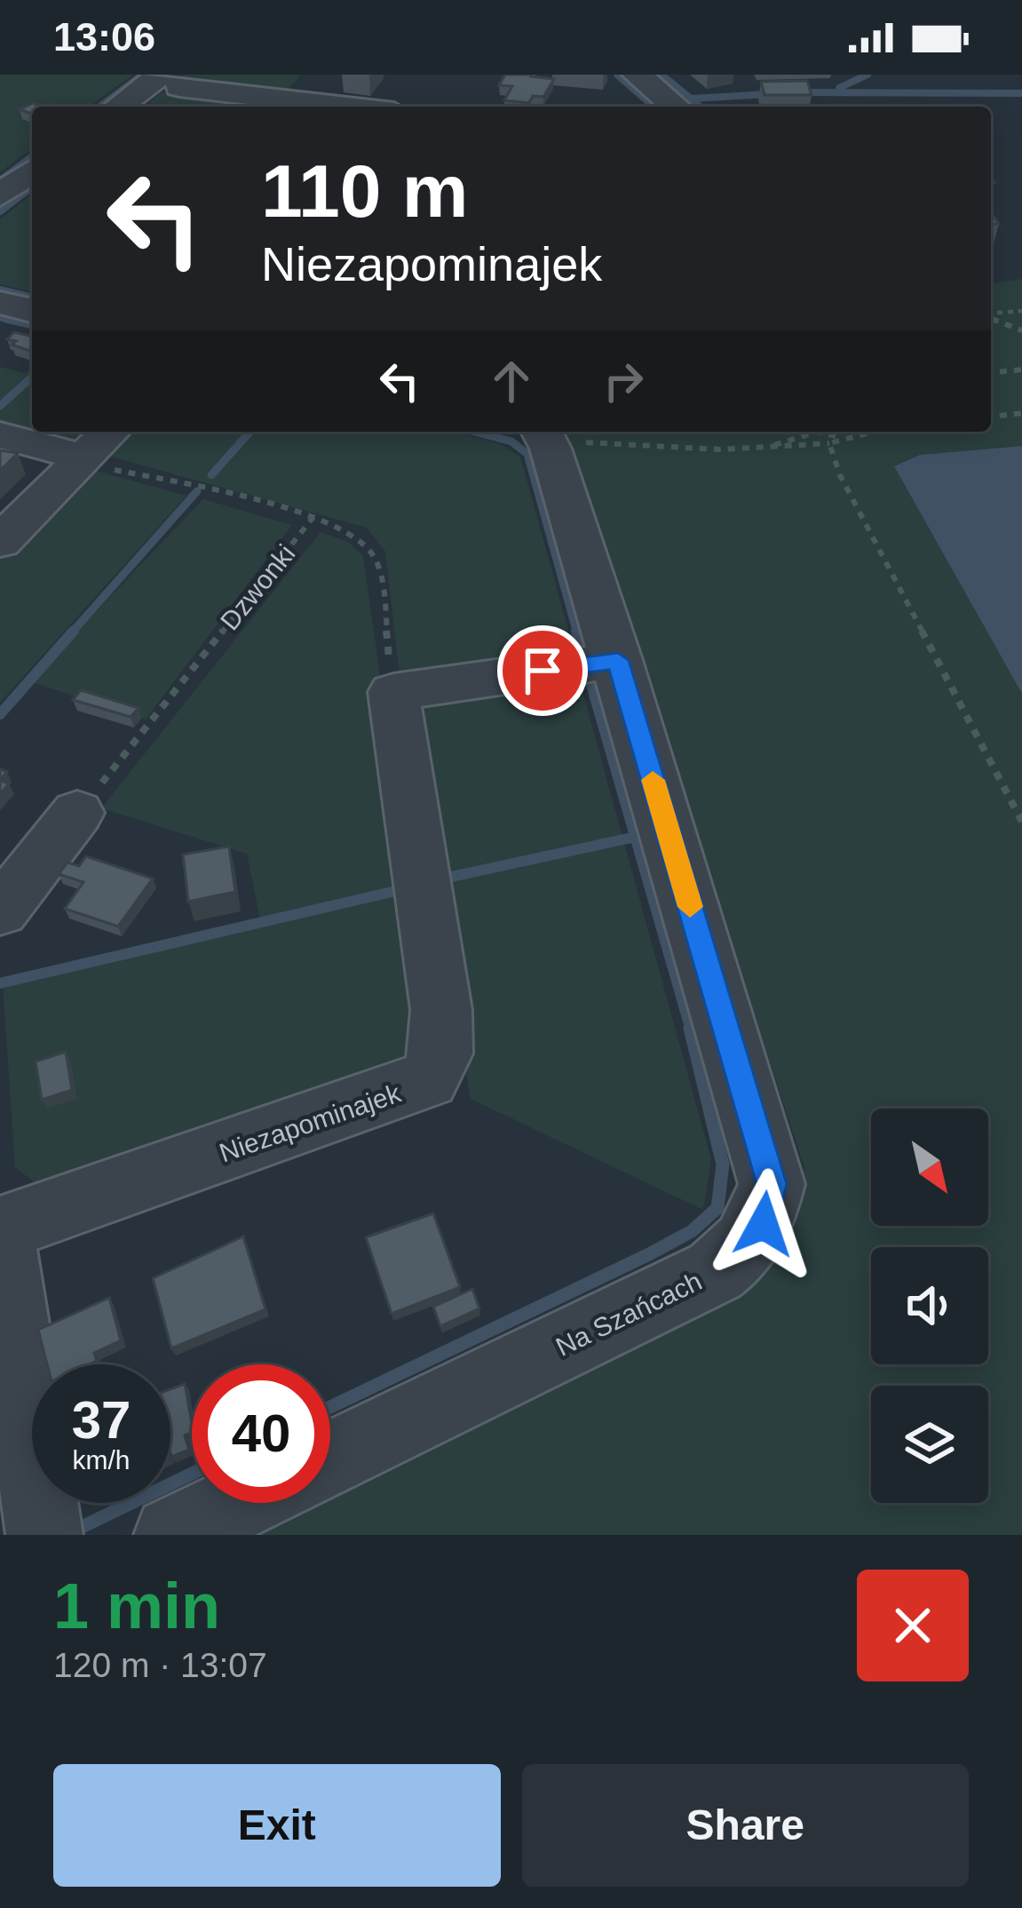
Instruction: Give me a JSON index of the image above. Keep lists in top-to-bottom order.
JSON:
{
  "streets": {
    "street": ["Niezapominajek", "Na Szańcach"],
    "path": ["Dzwonki"]
  },
  "north": "bottom right",
  "page": {
    "status": "13:06",
    "turn": ["110 m", "Niezapominajek"],
    "speed": "37 km/h",
    "limit": "40",
    "heading": ["1 min", "120 m · 13:07"],
    "buttons": ["Exit", "Share"]
  }
}
